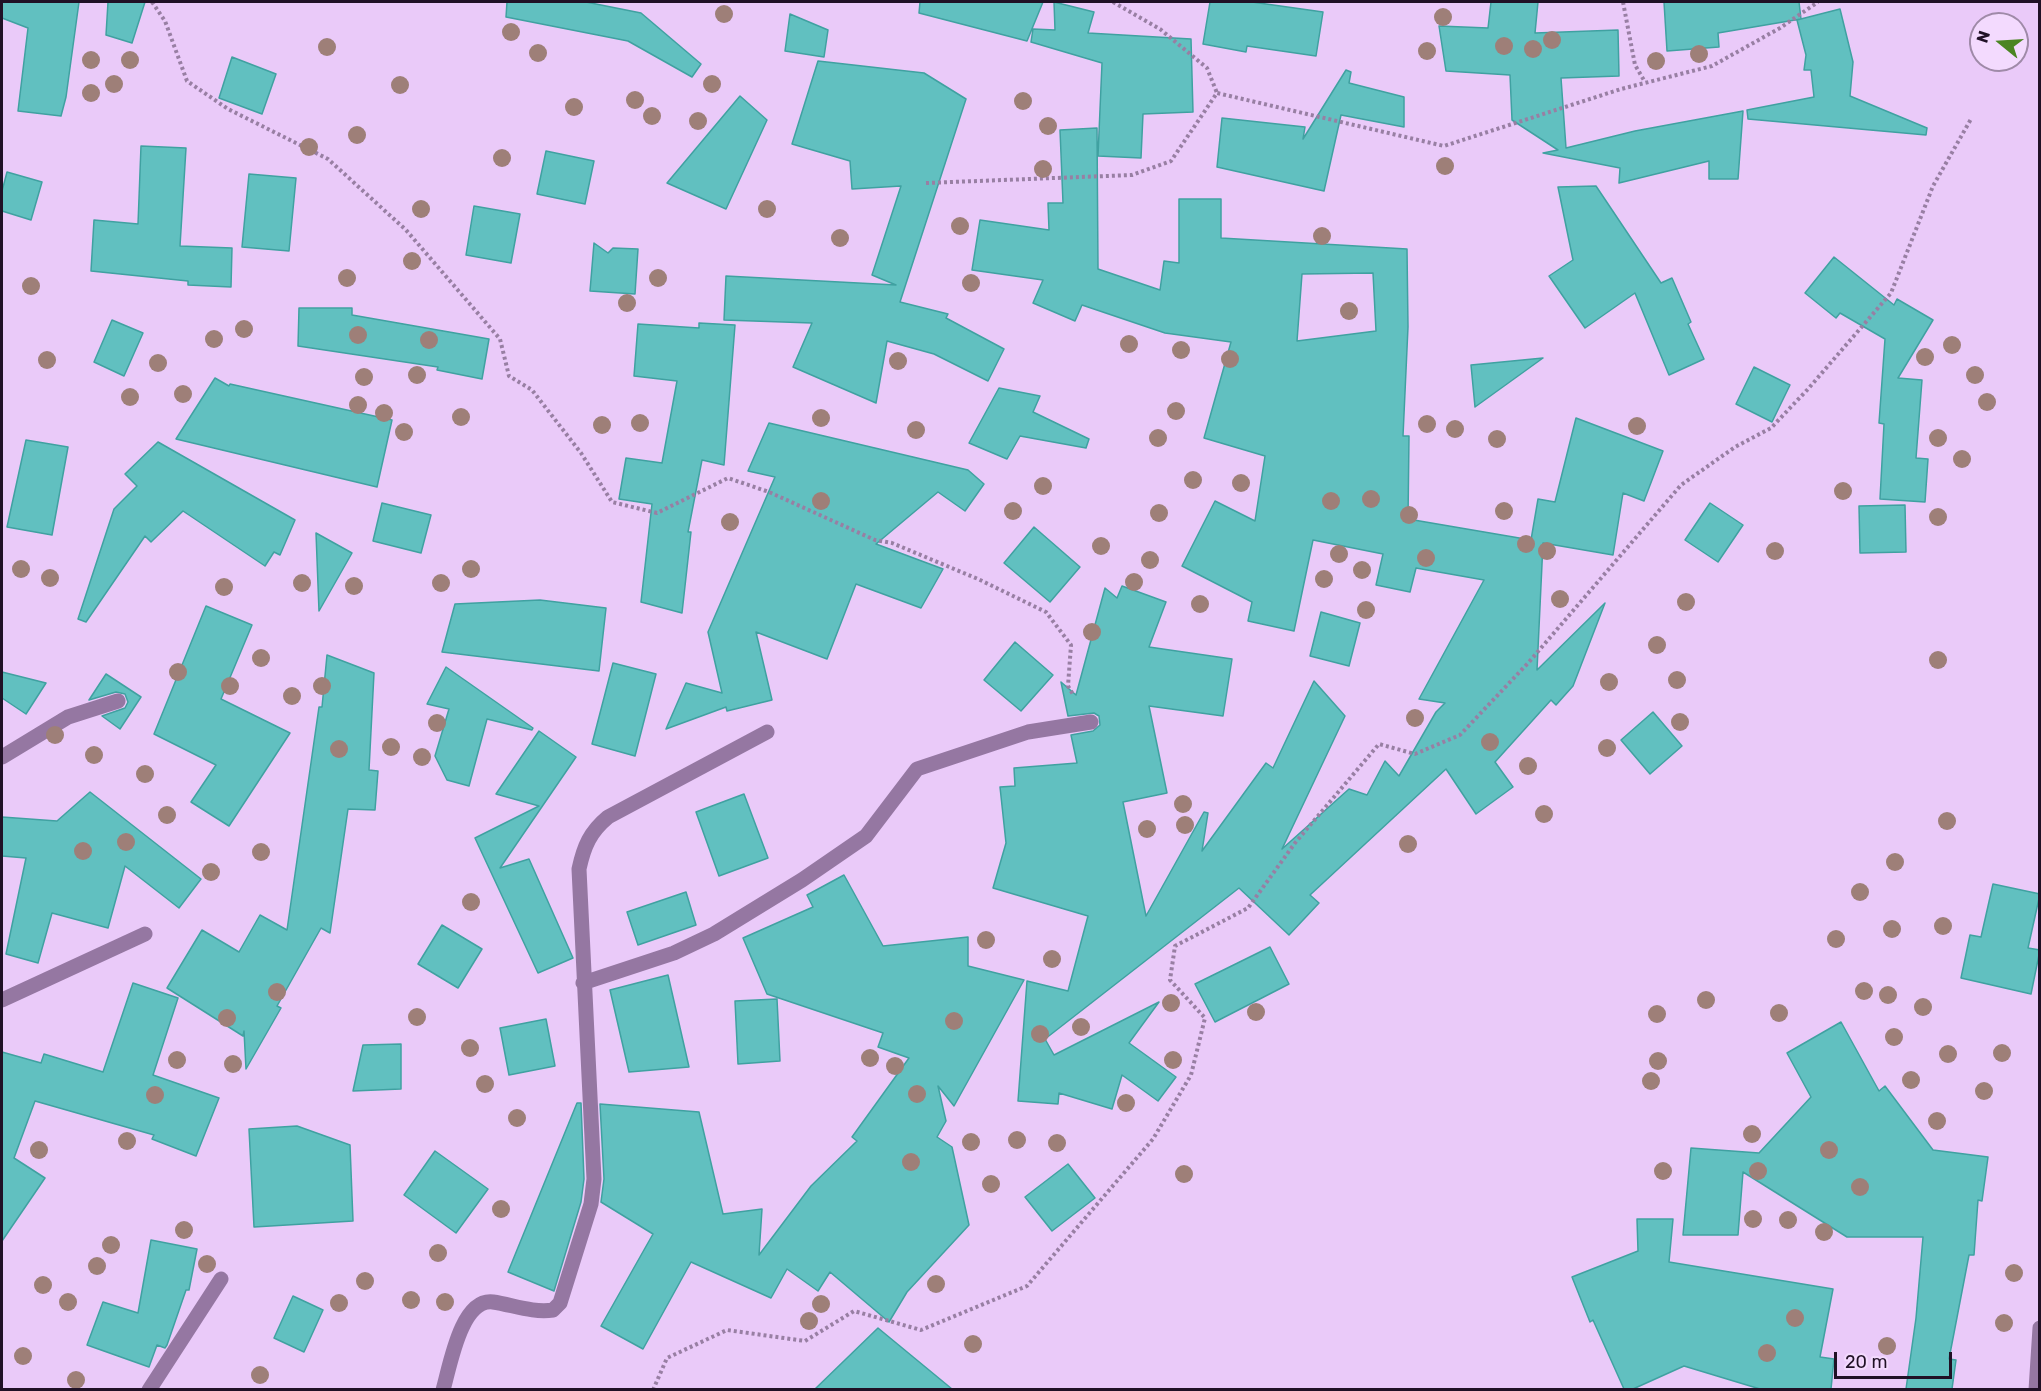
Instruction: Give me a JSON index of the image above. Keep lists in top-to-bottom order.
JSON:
{
  "scale_bar": "20 m",
  "north": "left"
}
